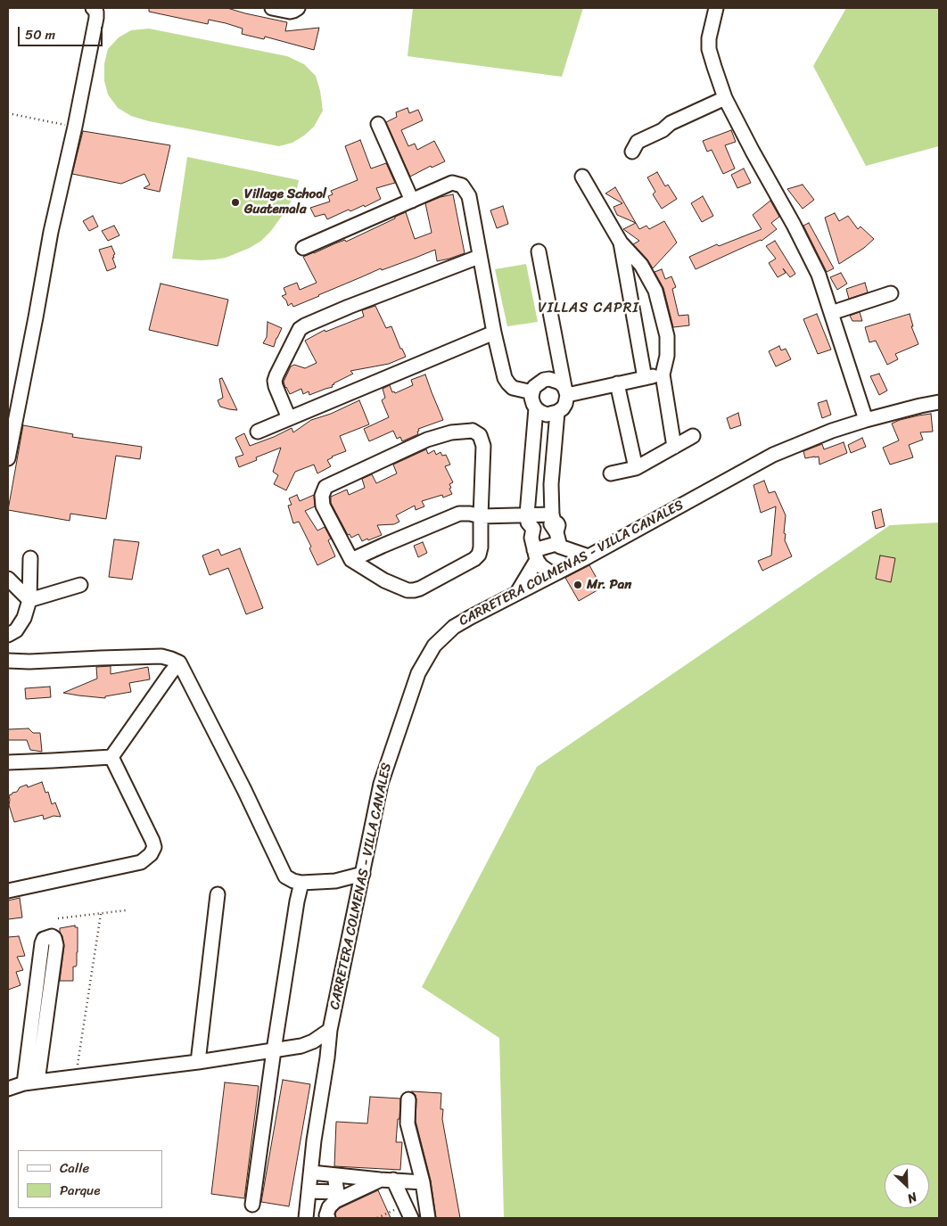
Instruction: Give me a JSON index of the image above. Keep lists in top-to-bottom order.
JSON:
{
  "streets": {
    "street": ["CARRETERA COLMENAS - VILLA CANALES"]
  },
  "districts": ["VILLAS CAPRI"],
  "places": ["Village School Guatemala", "Mr. Pan"],
  "legend": ["Calle", "Parque"],
  "scale_bar": "50 m",
  "north": "bottom right"
}
